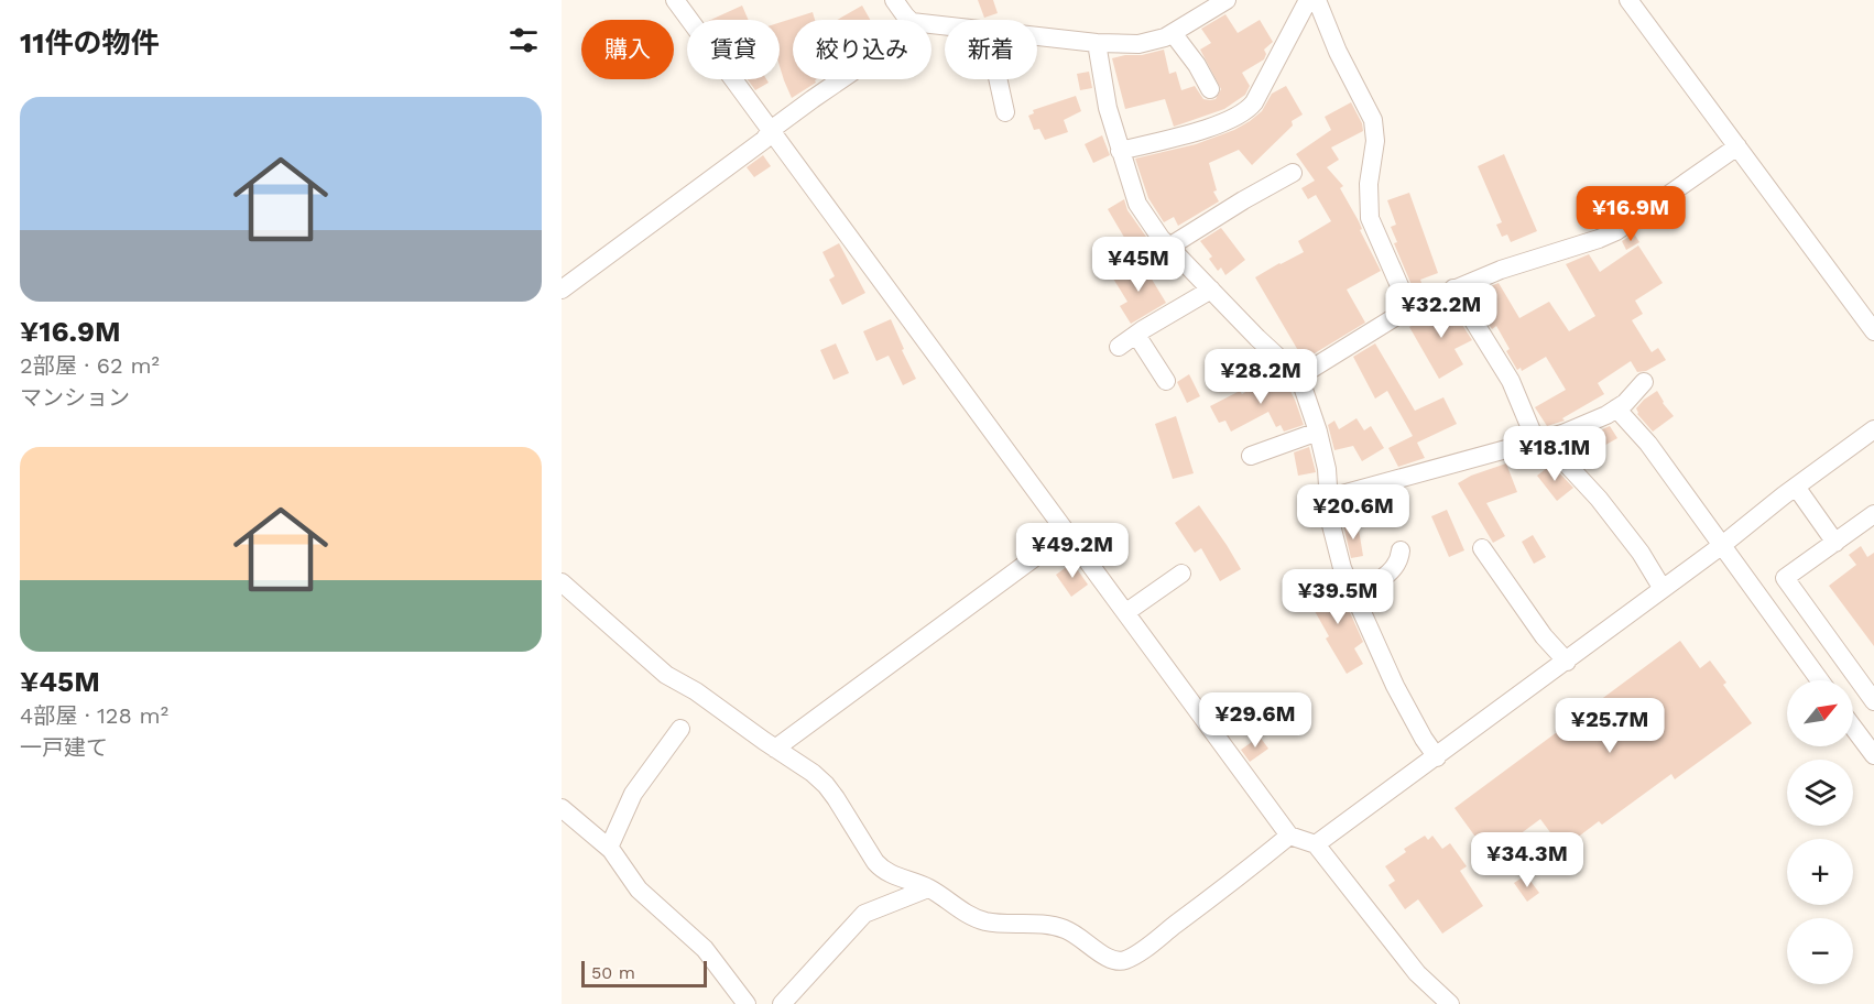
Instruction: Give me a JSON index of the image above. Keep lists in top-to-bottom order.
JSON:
{
  "scale_bar": "50 m",
  "north": "top right",
  "page": {
    "heading": "11件の物件",
    "chip": [
      "購入",
      "賃貸",
      "絞り込み",
      "新着"
    ],
    "list": [
      {
        "name": "¥16.9M",
        "note": "2部屋 · 62 m² · マンション"
      },
      {
        "name": "¥45M",
        "note": "4部屋 · 128 m² · 一戸建て"
      }
    ],
    "price": [
      "¥16.9M",
      "¥45M",
      "¥32.2M",
      "¥28.2M",
      "¥18.1M",
      "¥20.6M",
      "¥49.2M",
      "¥39.5M",
      "¥29.6M",
      "¥25.7M",
      "¥34.3M"
    ],
    "map_buttons": ["+", "−"],
    "scale": "50 m"
  }
}
